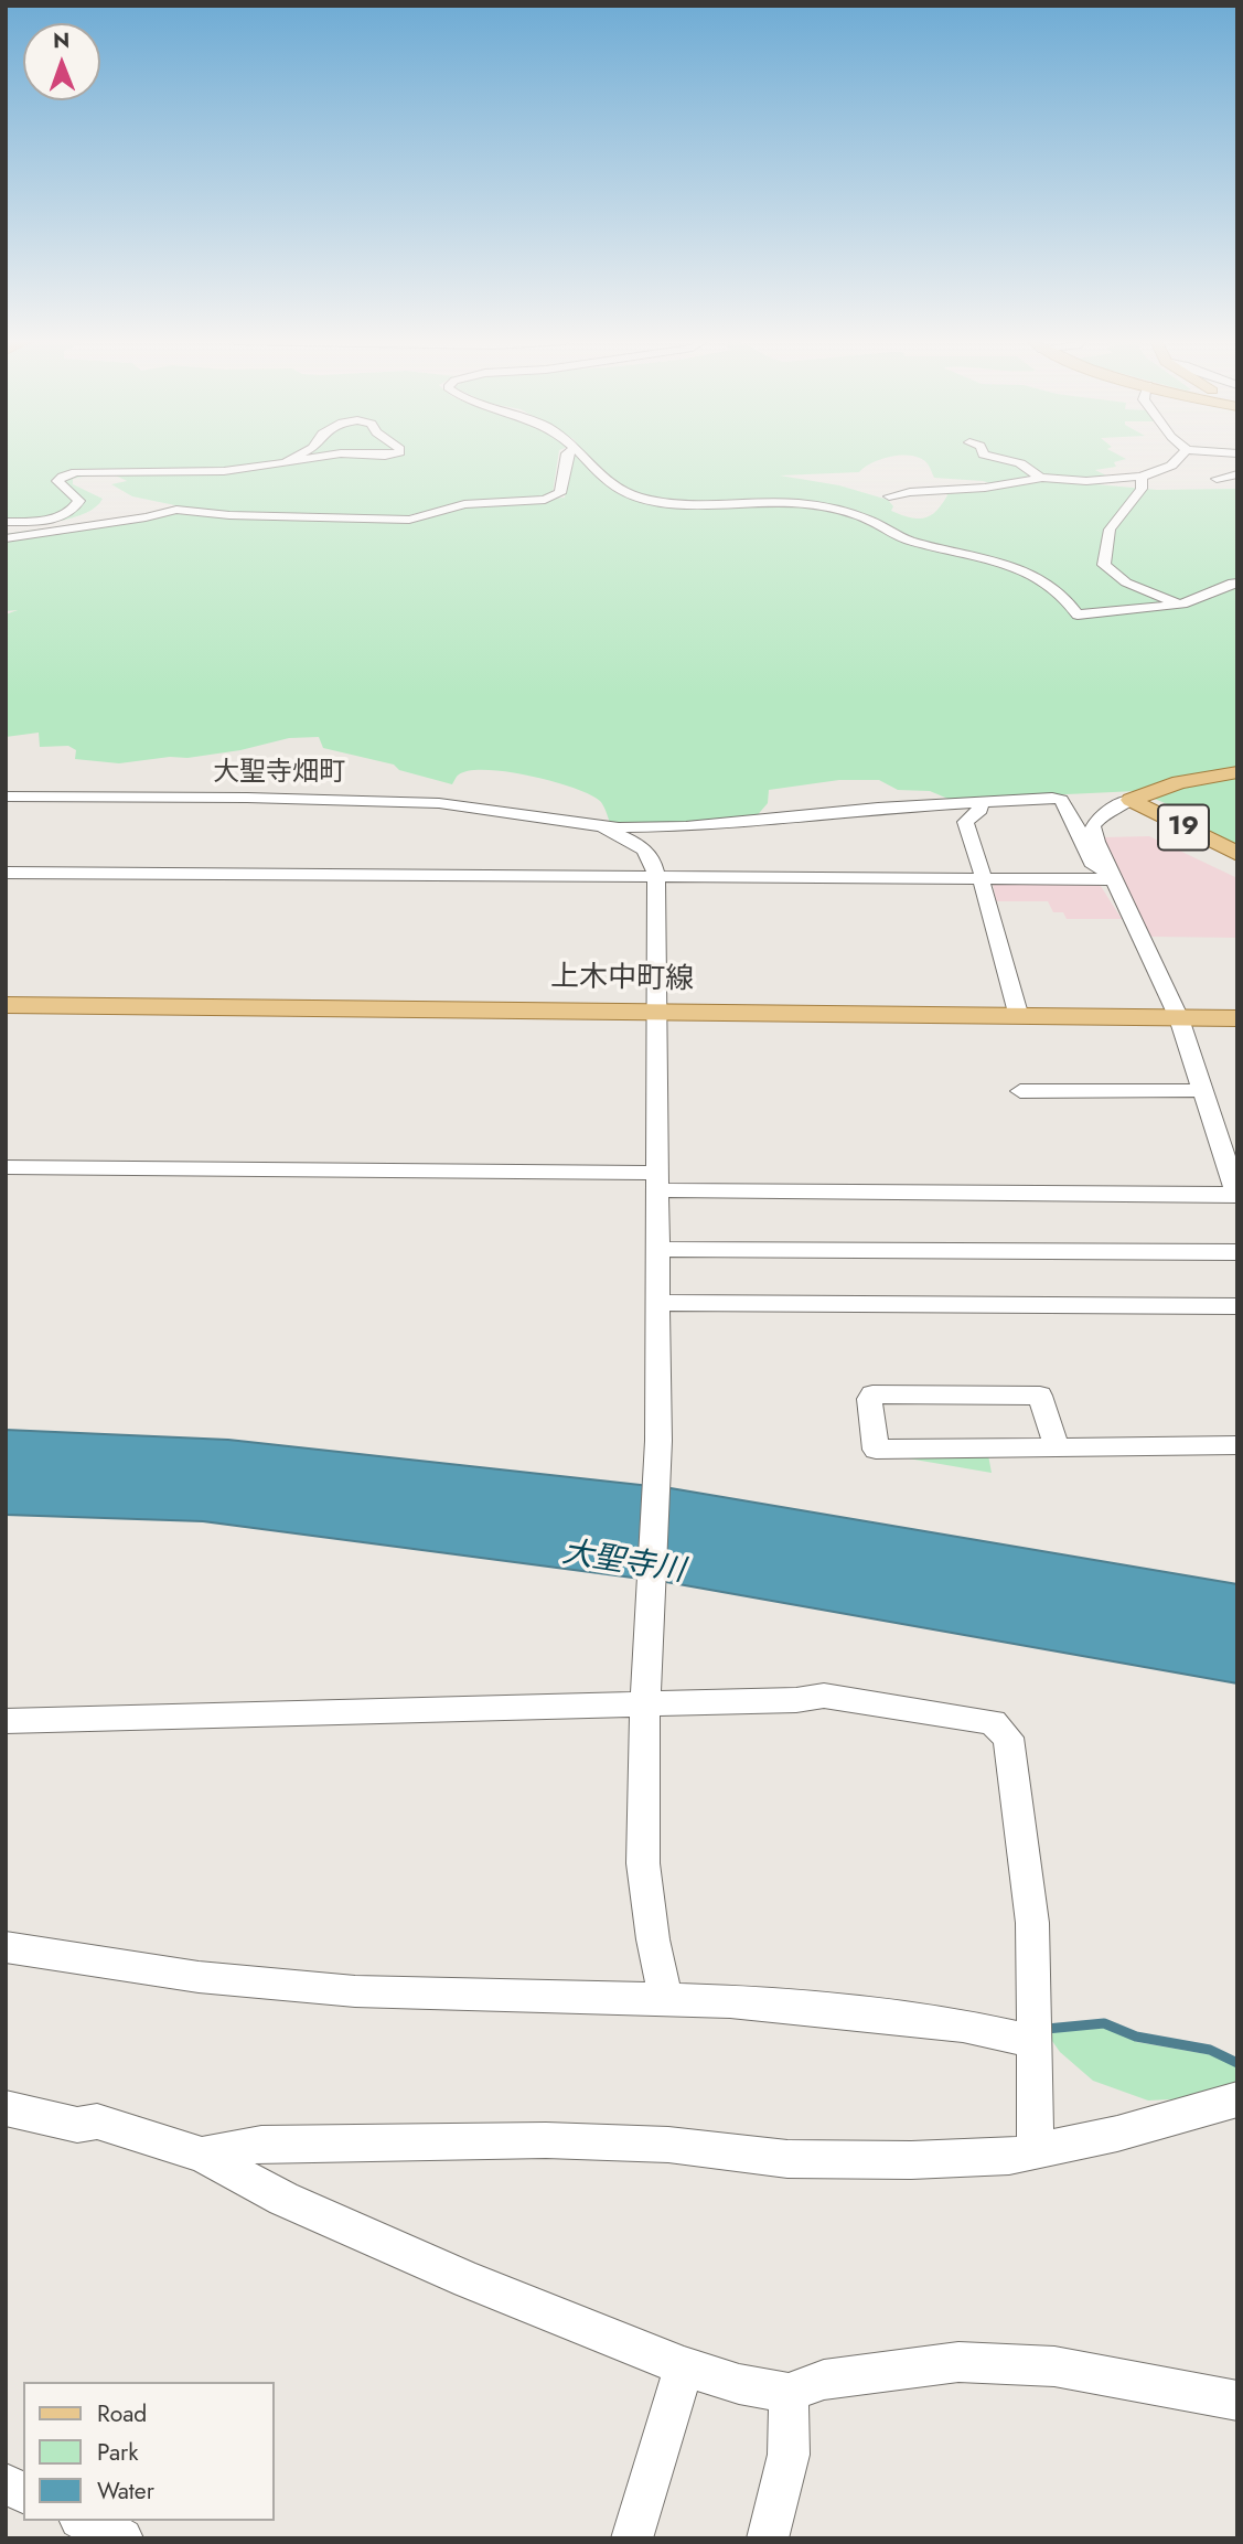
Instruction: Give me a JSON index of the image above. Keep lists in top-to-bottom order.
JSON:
{
  "streets": {
    "main road": ["19", "上木中町線"]
  },
  "districts": ["大聖寺畑町"],
  "water": ["大聖寺川"],
  "legend": ["Road", "Park", "Water"],
  "north": "top"
}
